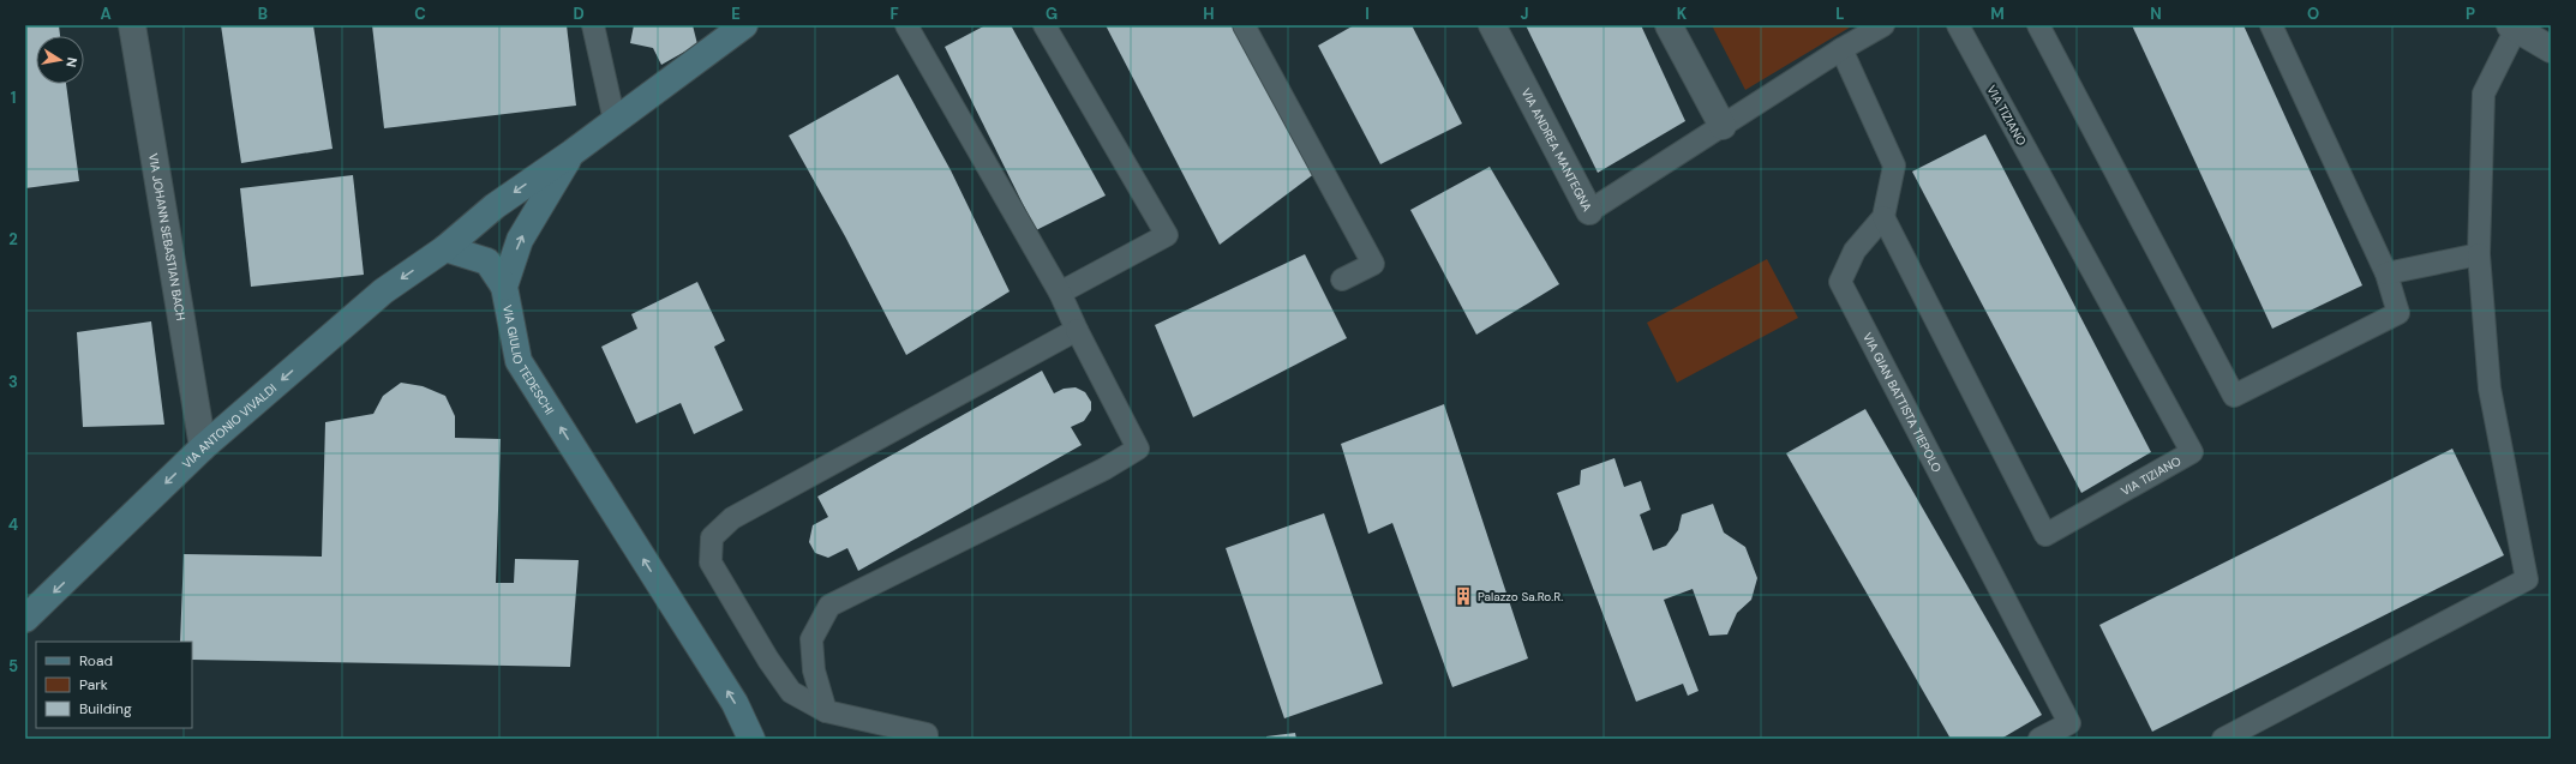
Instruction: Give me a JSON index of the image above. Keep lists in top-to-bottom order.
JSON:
{
  "streets": {
    "street": [
      "VIA ANDREA MANTEGNA",
      "VIA JOHANN SEBASTIAN BACH",
      "VIA GIULIO TEDESCHI",
      "VIA ANTONIO VIVALDI"
    ],
    "lane": ["VIA TIZIANO", "VIA GIAN BATTISTA TIEPOLO"]
  },
  "crossings": [
    ["VIA TIZIANO", "VIA GIAN BATTISTA TIEPOLO"],
    ["VIA ANDREA MANTEGNA", "VIA GIAN BATTISTA TIEPOLO"],
    ["VIA JOHANN SEBASTIAN BACH", "VIA ANTONIO VIVALDI"],
    ["VIA GIULIO TEDESCHI", "VIA ANTONIO VIVALDI"]
  ],
  "one_way": ["VIA GIULIO TEDESCHI", "VIA ANTONIO VIVALDI"],
  "places": {
    "building": ["Palazzo Sa.Ro.R."]
  },
  "legend": ["Road", "Park", "Building"],
  "north": "right",
  "grid": {
    "columns": [
      "A",
      "B",
      "C",
      "D",
      "E",
      "F",
      "G",
      "H",
      "I",
      "J",
      "K",
      "L",
      "M",
      "N",
      "O",
      "P"
    ],
    "rows": [
      "1",
      "2",
      "3",
      "4",
      "5"
    ]
  }
}
